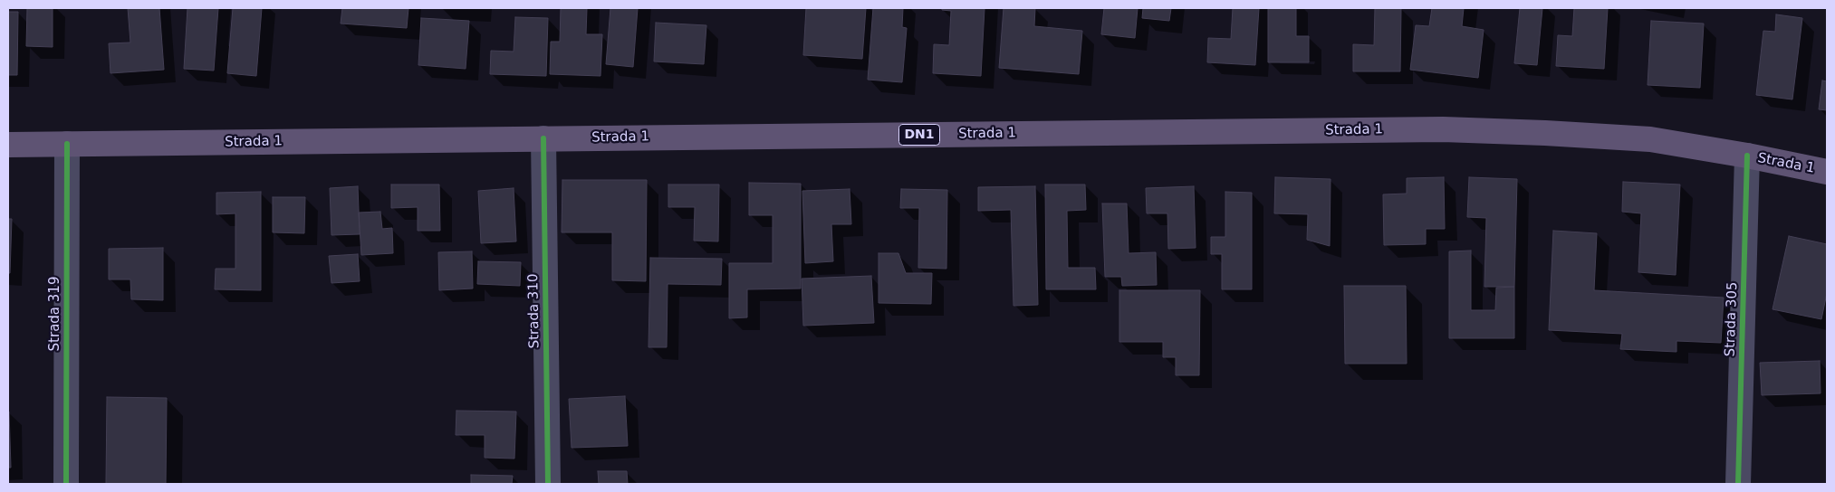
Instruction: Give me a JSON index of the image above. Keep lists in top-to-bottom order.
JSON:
{
  "streets": {
    "main road": ["Strada 1", "DN1"],
    "street": ["Strada 310", "Strada 319", "Strada 305"]
  },
  "crossings": [
    ["Strada 1", "Strada 310"],
    ["Strada 1", "Strada 319"],
    ["Strada 1", "Strada 305"]
  ]
}
